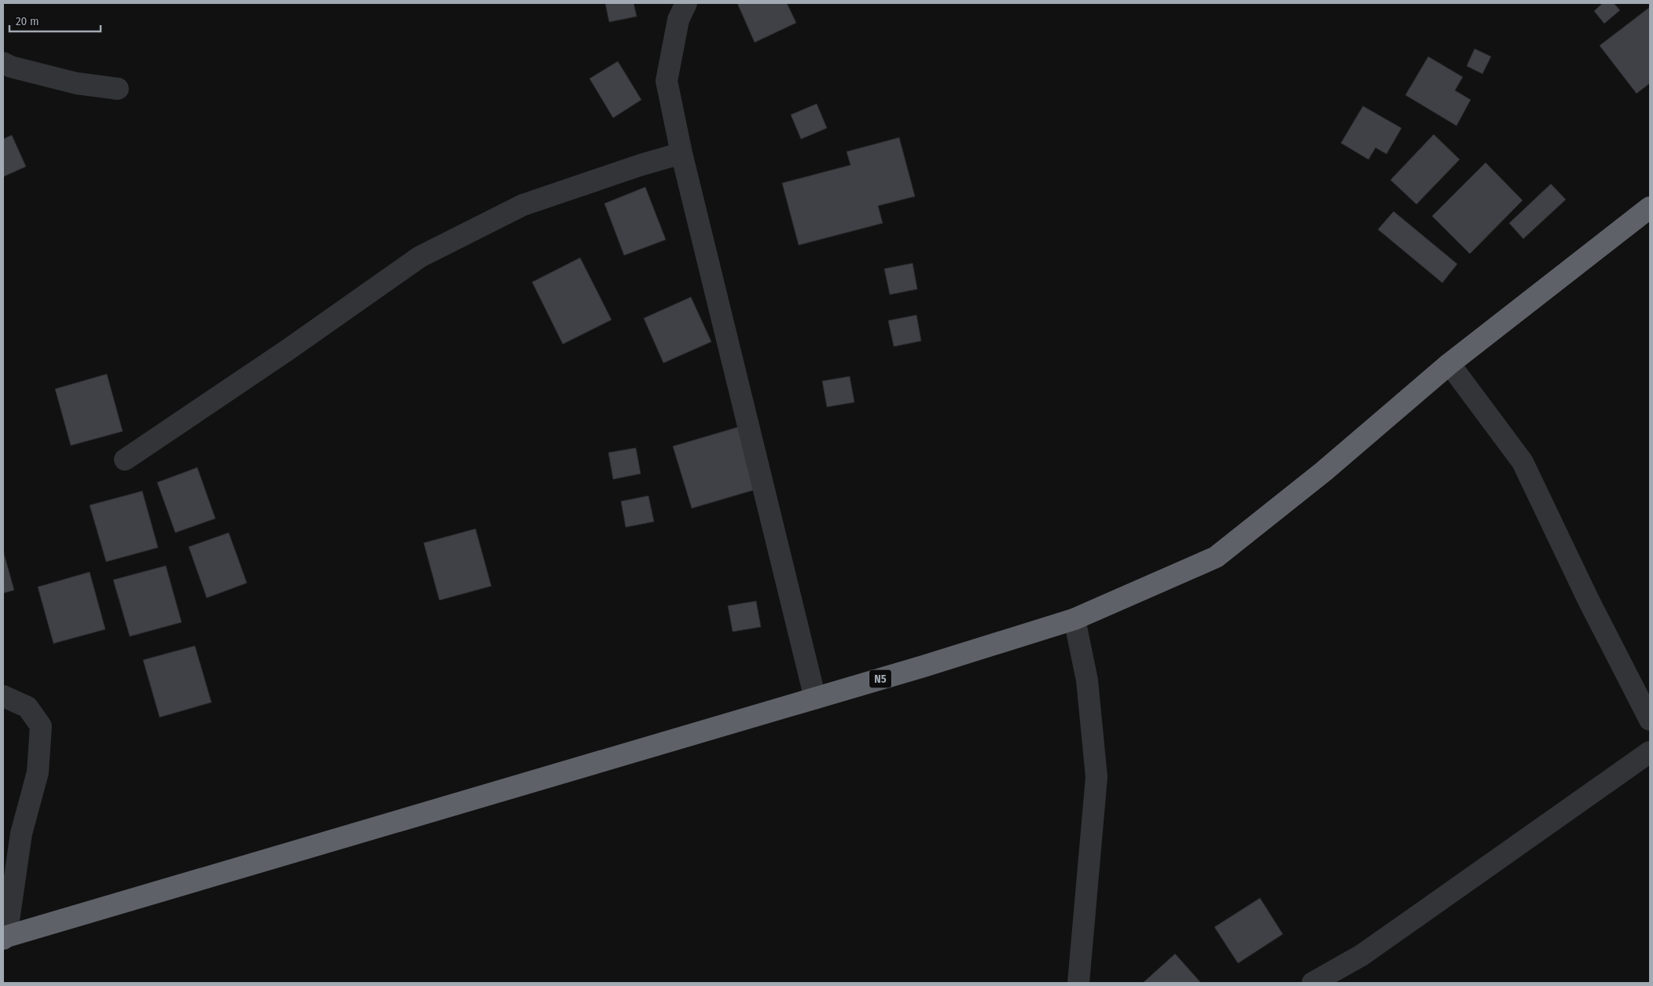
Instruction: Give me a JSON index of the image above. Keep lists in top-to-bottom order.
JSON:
{
  "streets": {
    "highway": ["N5"]
  },
  "scale_bar": "20 m"
}
